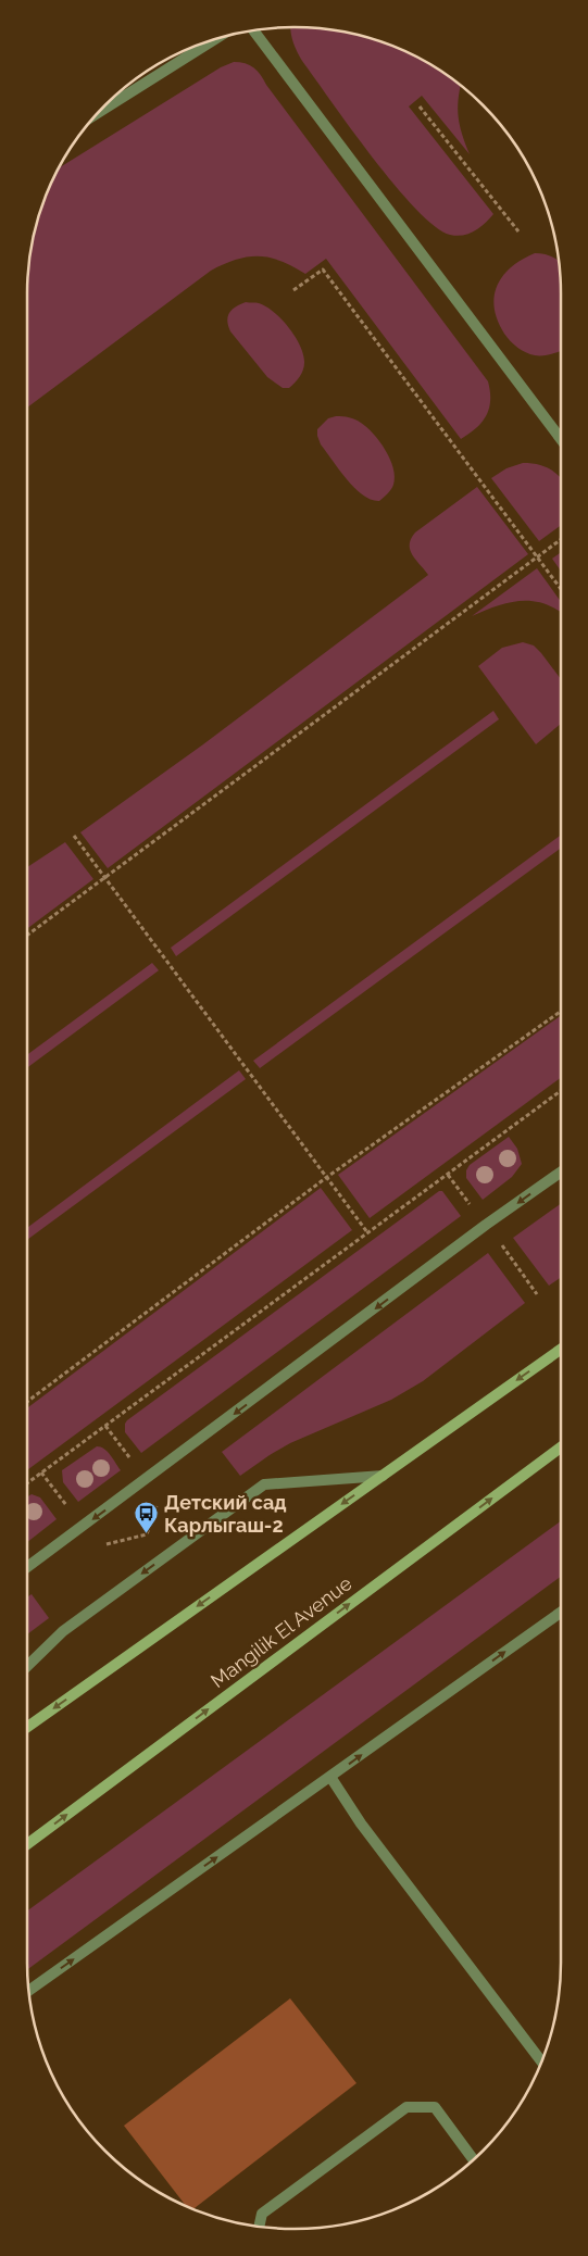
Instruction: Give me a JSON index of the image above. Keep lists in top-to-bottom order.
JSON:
{
  "streets": {
    "main road": ["Mangilik El Avenue"]
  },
  "places": {
    "bus stop": ["Детский сад Карлыгаш-2"]
  }
}
